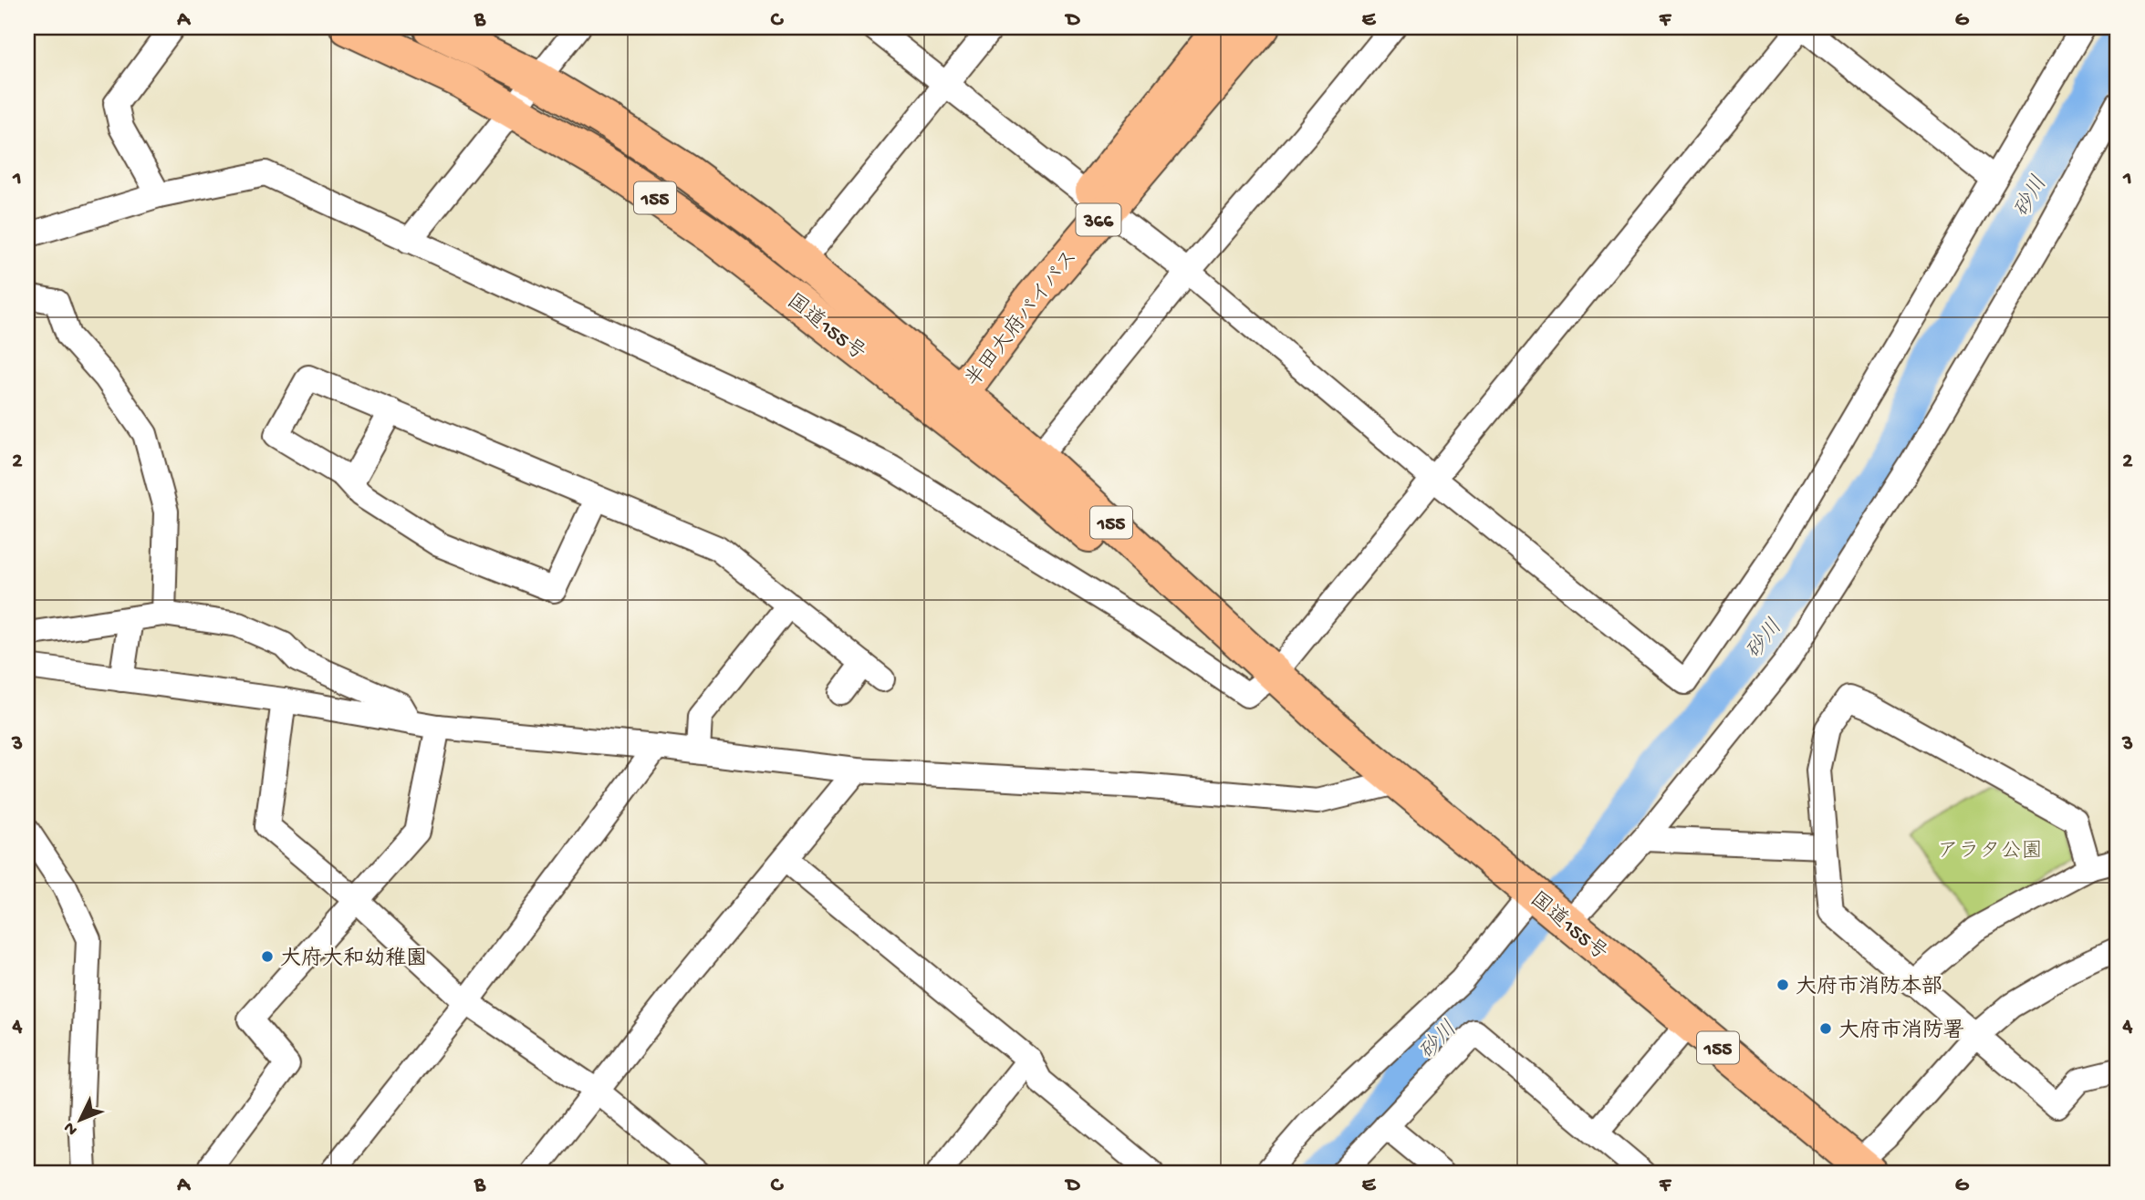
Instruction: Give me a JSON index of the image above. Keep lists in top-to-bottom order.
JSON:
{
  "streets": {
    "highway": [
      "155",
      "366",
      "半田大府パイパス",
      "国道155号"
    ]
  },
  "crossings": [
    ["半田大府パイパス", "国道155号"]
  ],
  "water": ["砂川"],
  "parks": ["アラタ公園"],
  "places": ["大府大和幼稚園", "大府市消防本部", "大府市消防署"],
  "north": "bottom left",
  "grid": {
    "columns": [
      "A",
      "B",
      "C",
      "D",
      "E",
      "F",
      "G"
    ],
    "rows": [
      "1",
      "2",
      "3",
      "4"
    ]
  }
}
